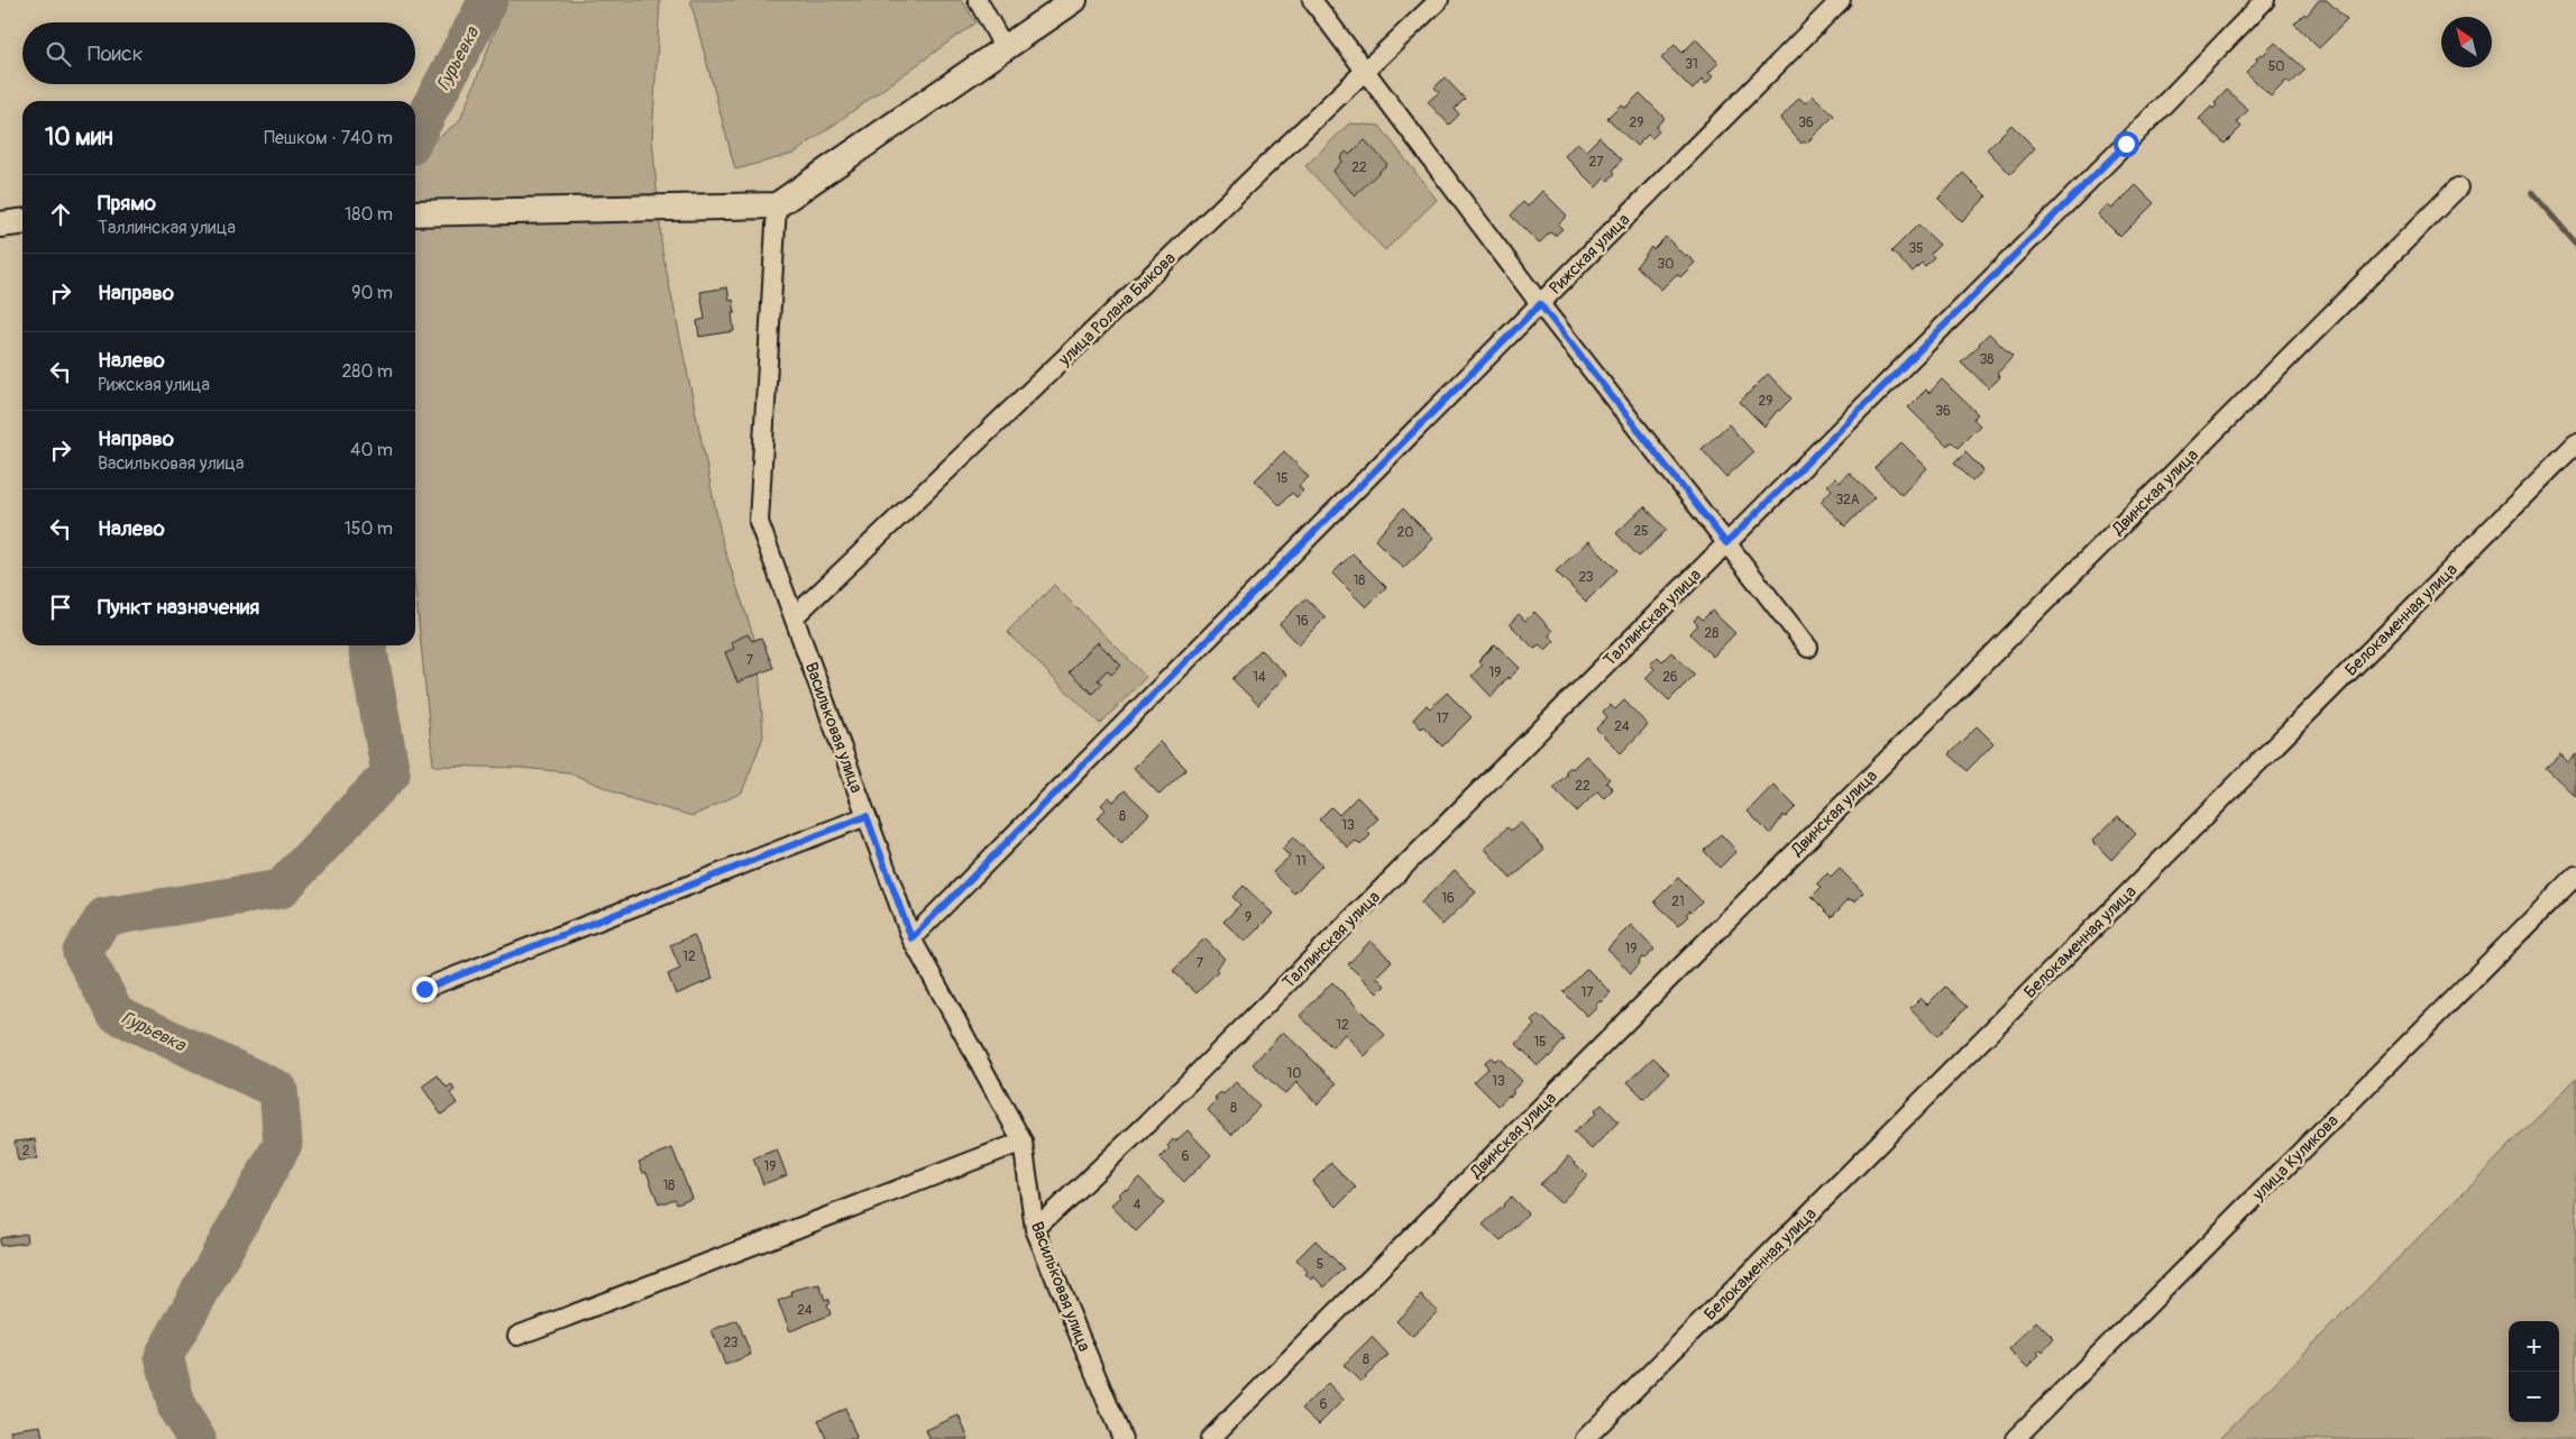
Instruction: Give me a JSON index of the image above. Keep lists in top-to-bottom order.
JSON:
{
  "streets": {
    "street": [
      "Рижская улица",
      "улица Ролана Быкова",
      "Двинская улица",
      "Таллинская улица",
      "Белокаменная улица",
      "Васильковая улица",
      "улица Куликова"
    ]
  },
  "crossings": [
    ["Рижская улица", "Васильковая улица"],
    ["улица Ролана Быкова", "Васильковая улица"],
    ["Таллинская улица", "Васильковая улица"]
  ],
  "water": ["Гурьевка"],
  "house_numbers": [
    "31",
    "50",
    "29",
    "36",
    "27",
    "22",
    "35",
    "30",
    "38",
    "29",
    "36",
    "15",
    "32А",
    "25",
    "20",
    "23",
    "18",
    "16",
    "28",
    "7",
    "19",
    "14",
    "26",
    "17",
    "24",
    "22",
    "8",
    "13",
    "11",
    "16",
    "21",
    "9",
    "19",
    "12",
    "7",
    "17",
    "12",
    "15",
    "10",
    "13",
    "8",
    "2",
    "6",
    "19",
    "18",
    "4",
    "5",
    "24",
    "23",
    "8",
    "6"
  ],
  "north": "top left",
  "page": {
    "search": "Поиск",
    "heading": ["10 мин", "Пешком · 740 m"],
    "list": [
      ["Прямо", "Таллинская улица", "180 m"],
      ["Направо", "90 m"],
      ["Налево", "Рижская улица", "280 m"],
      ["Направо", "Васильковая улица", "40 m"],
      ["Налево", "150 m"],
      "Пункт назначения"
    ],
    "map_buttons": ["+", "−"]
  }
}
